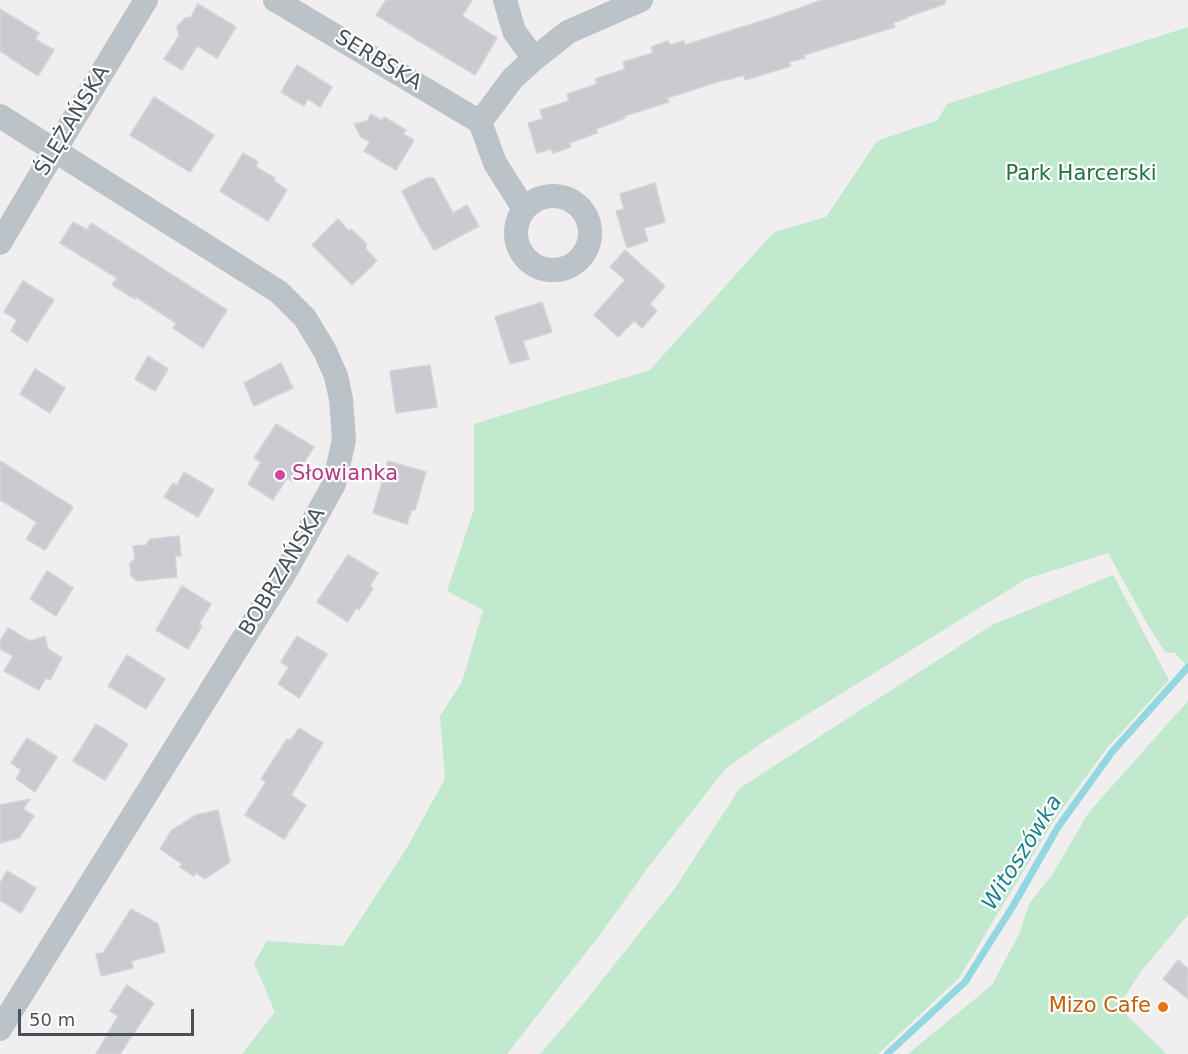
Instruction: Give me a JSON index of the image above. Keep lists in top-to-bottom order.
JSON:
{
  "streets": {
    "street": ["SERBSKA", "ŚLĘŻAŃSKA", "BOBRZAŃSKA"]
  },
  "crossings": [
    ["ŚLĘŻAŃSKA", "BOBRZAŃSKA"]
  ],
  "water": ["Witoszówka"],
  "parks": ["Park Harcerski"],
  "places": ["Słowianka", "Mizo Cafe"],
  "scale_bar": "50 m"
}
